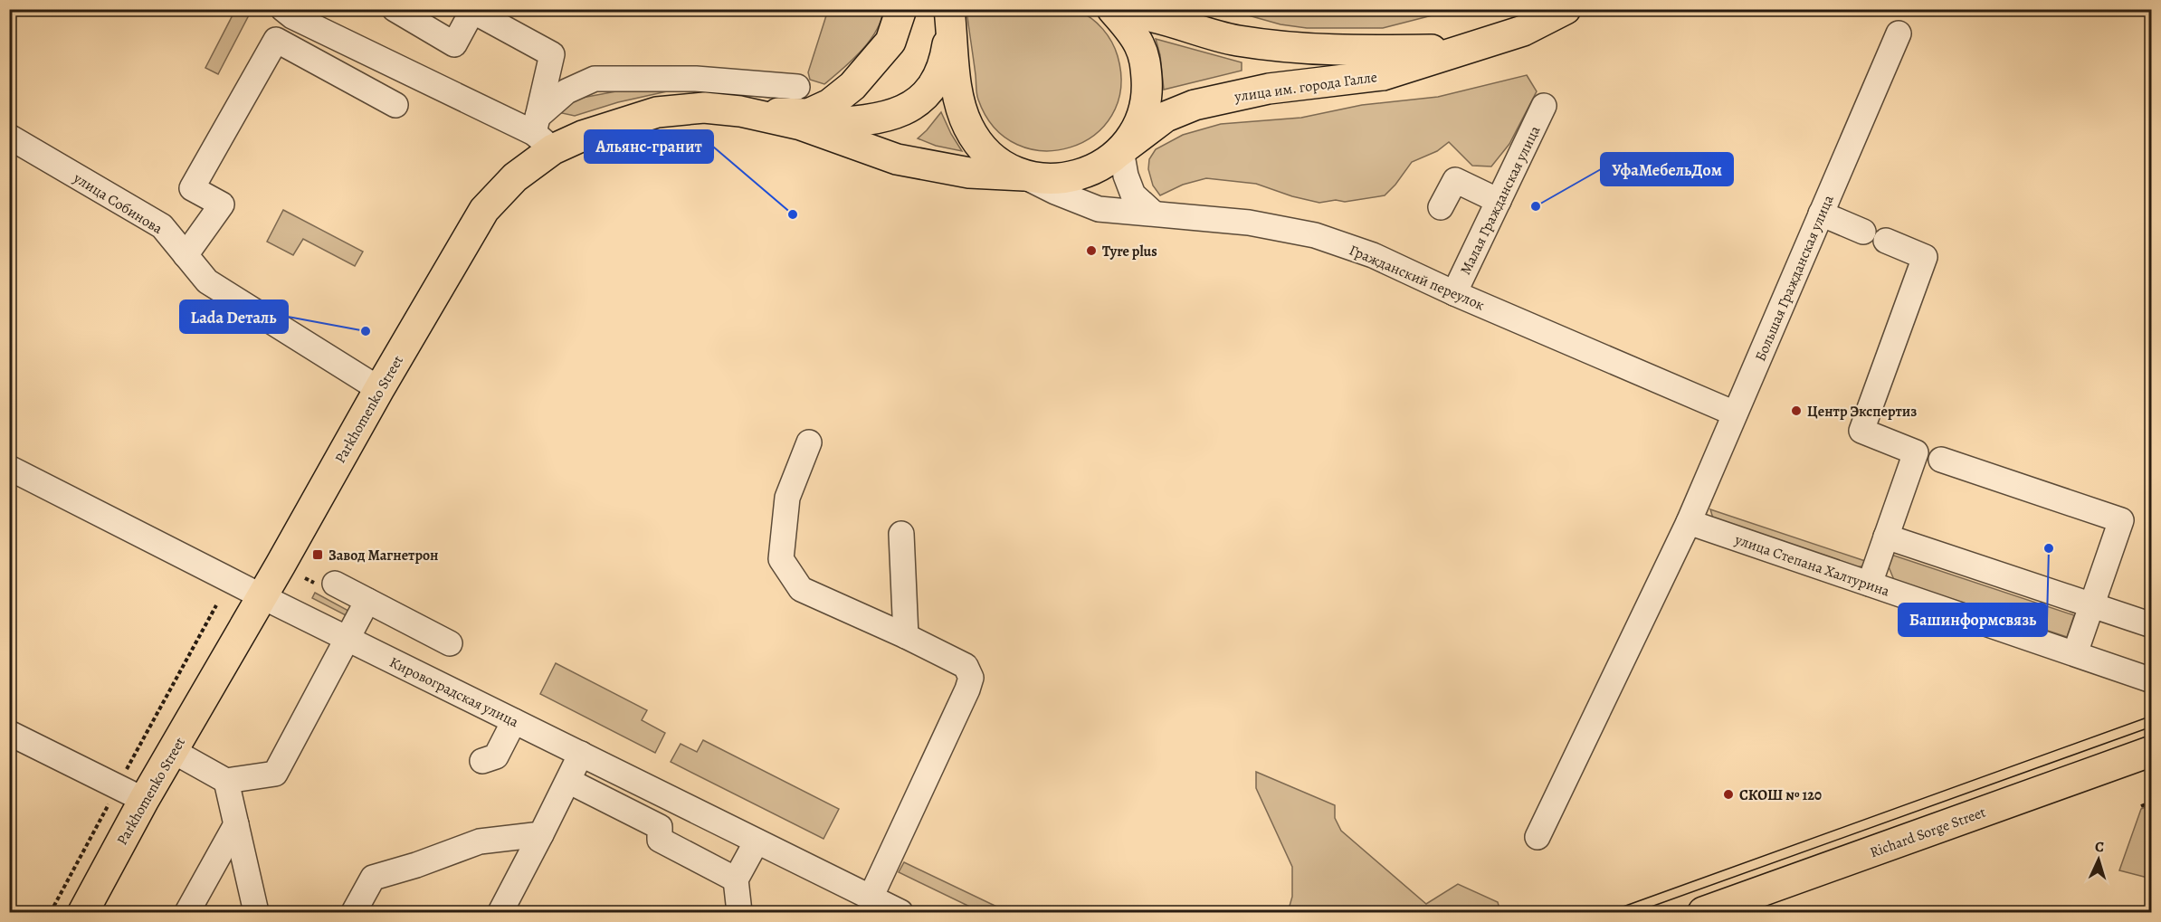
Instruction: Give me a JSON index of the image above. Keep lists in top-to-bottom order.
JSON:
{
  "streets": {
    "main road": ["улица им. города Галле", "Parkhomenko Street", "Richard Sorge Street"],
    "street": [
      "Малая Гражданская улица",
      "улица Собинова",
      "Гражданский переулок",
      "Большая Гражданская улица",
      "улица Степана Халтурина",
      "Кировоградская улица"
    ]
  },
  "crossings": [
    ["улица им. города Галле", "Гражданский переулок"],
    ["улица им. города Галле", "Parkhomenko Street"],
    ["Малая Гражданская улица", "Гражданский переулок"],
    ["улица Собинова", "Parkhomenko Street"],
    ["Гражданский переулок", "Большая Гражданская улица"],
    ["Гражданский переулок", "Parkhomenko Street"],
    ["Большая Гражданская улица", "улица Степана Халтурина"],
    ["Parkhomenko Street", "Кировоградская улица"]
  ],
  "places": {
    "other": [
      "УфаМебельДом",
      "Альянс-гранит",
      "Tyre plus",
      "Lada Dеталь",
      "Центр Экспертиз",
      "Башинформсвязь",
      "СКОШ № 120"
    ],
    "transit": ["Завод Магнетрон"]
  },
  "north": "top"
}
